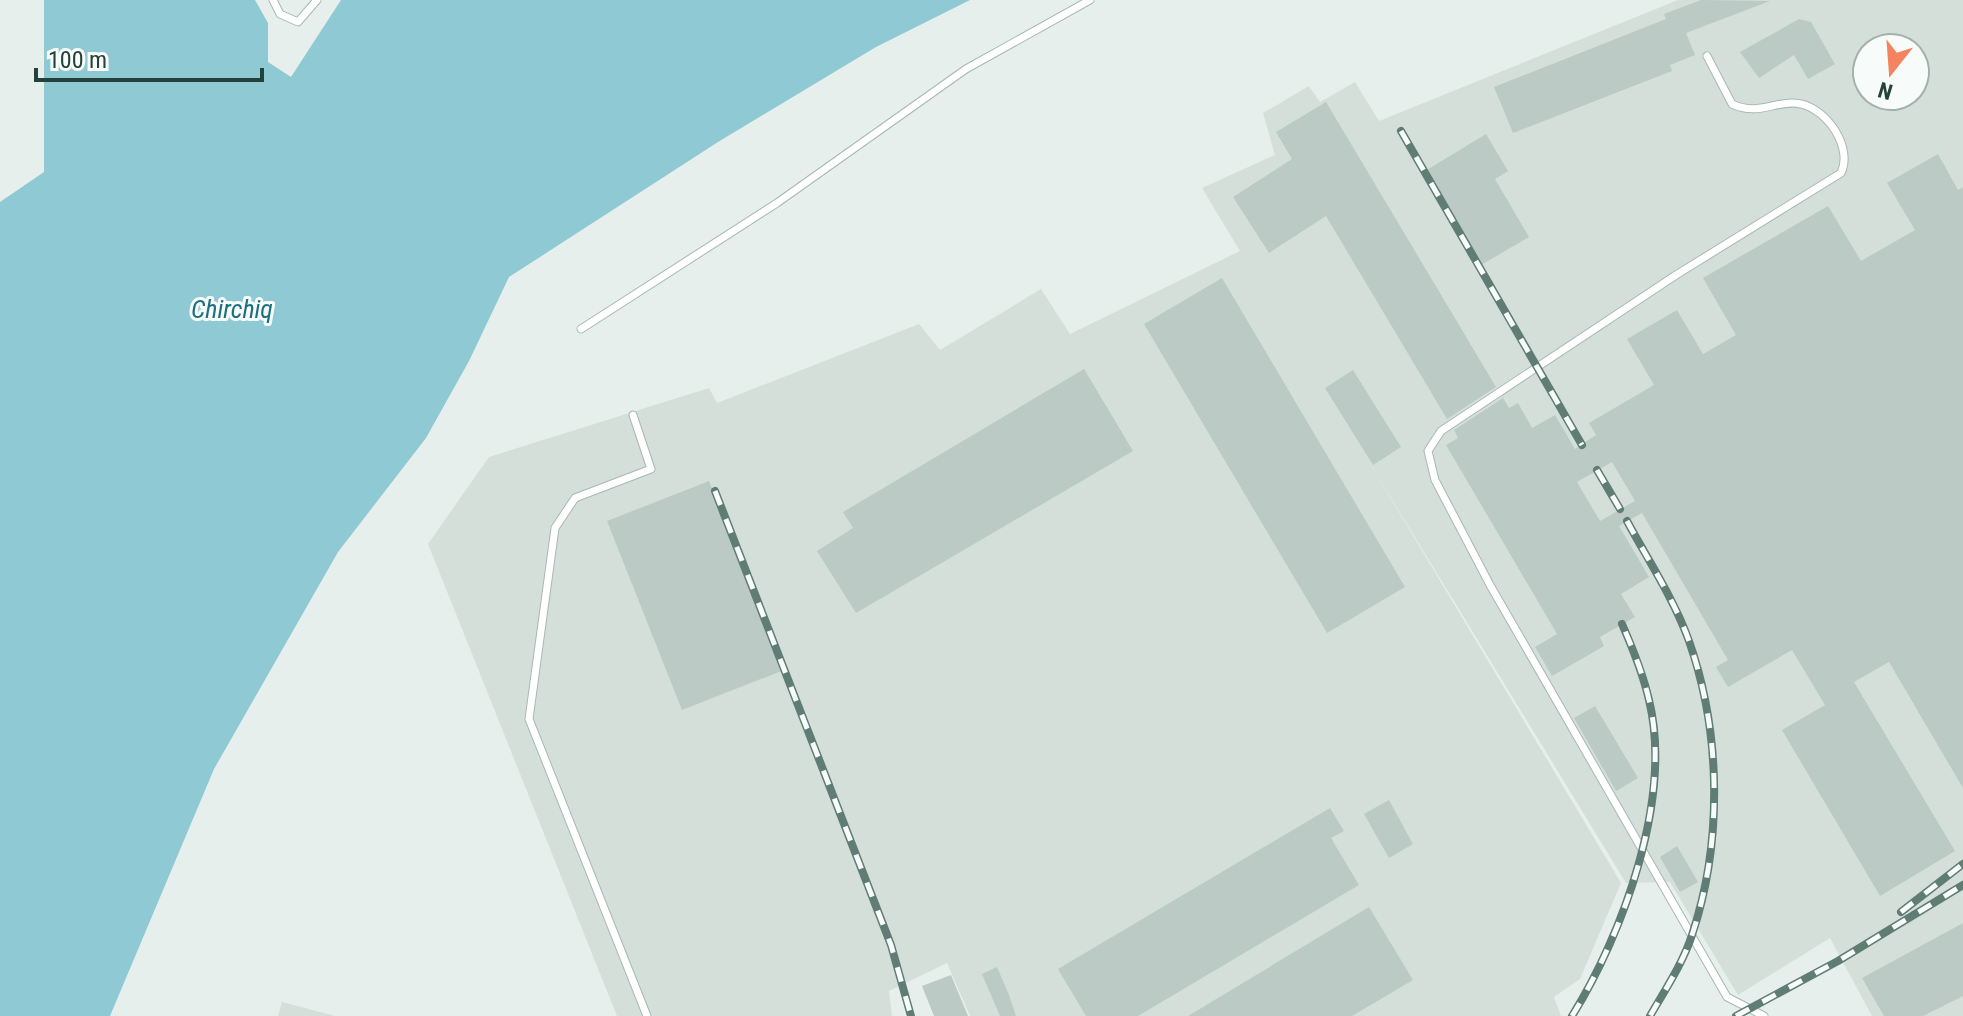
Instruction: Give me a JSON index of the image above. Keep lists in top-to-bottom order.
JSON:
{
  "water": ["Chirchiq"],
  "scale_bar": "100 m",
  "north": "bottom"
}
